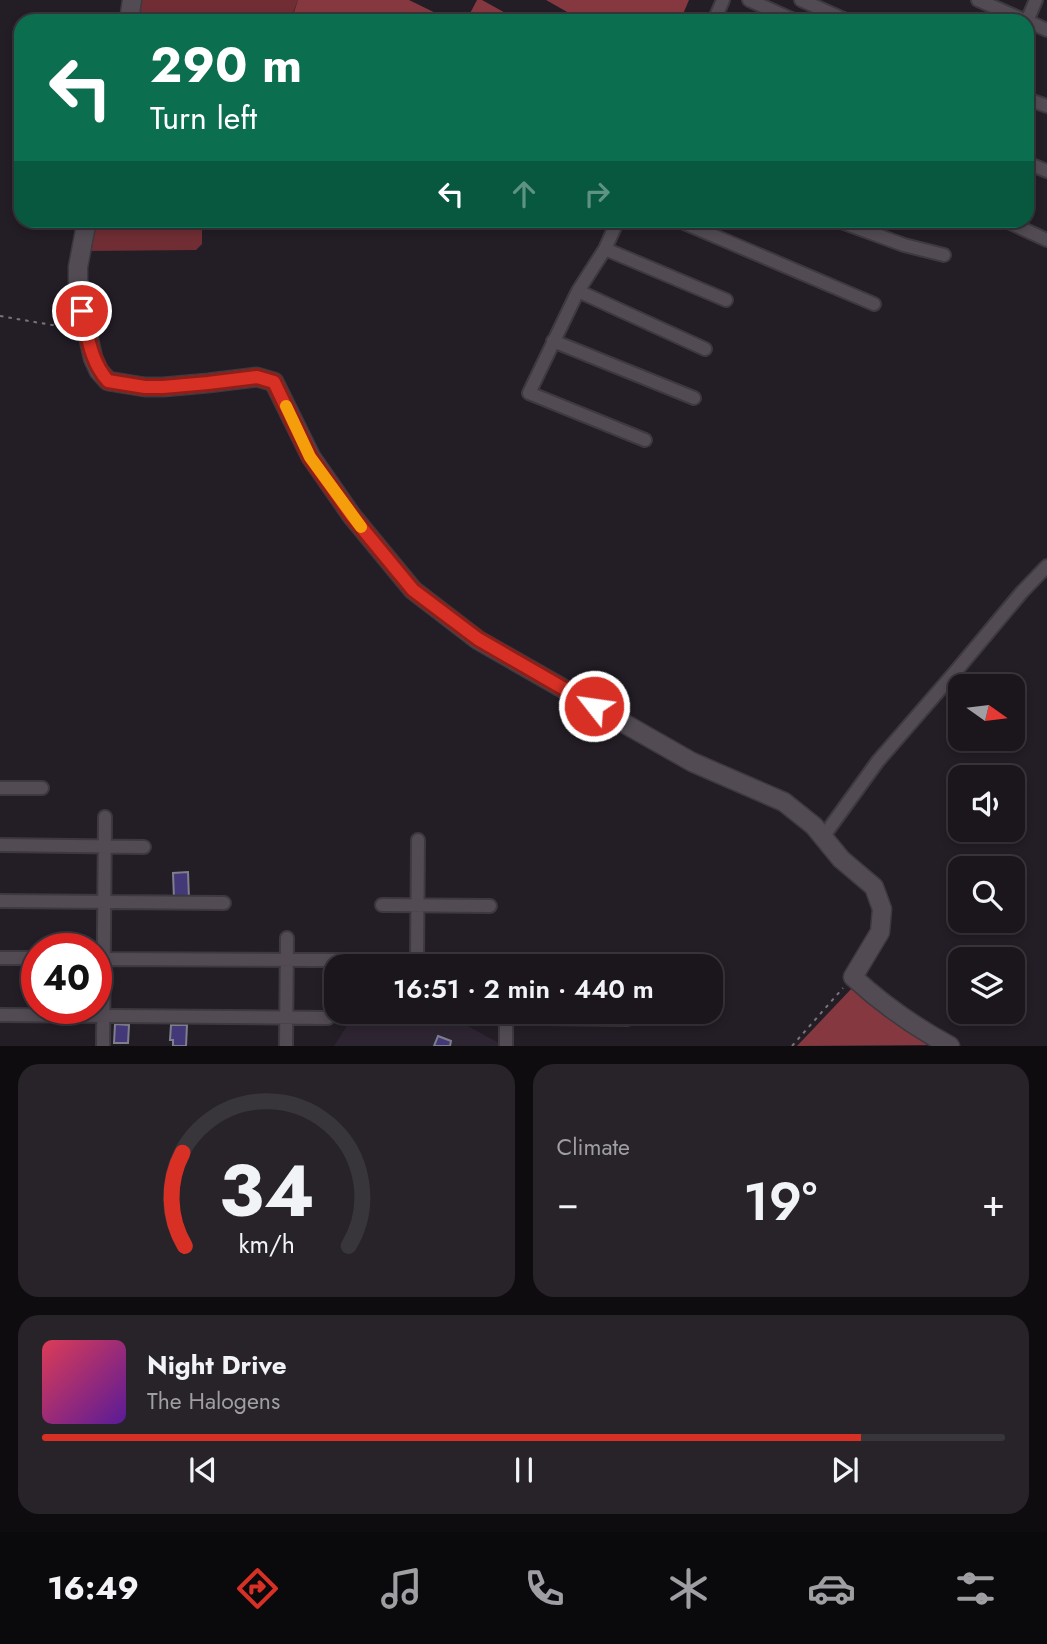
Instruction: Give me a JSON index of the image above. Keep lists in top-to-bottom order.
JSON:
{
  "north": "right",
  "page": {
    "turn": ["290 m", "Turn left"],
    "limit": "40",
    "trip": "16:51 · 2 min · 440 m",
    "tile": "Climate",
    "heat": ["−", "19°", "+"],
    "song": ["Night Drive", "The Halogens"],
    "tabs": "16:49",
    "gauge": ["34", "km/h"]
  }
}
